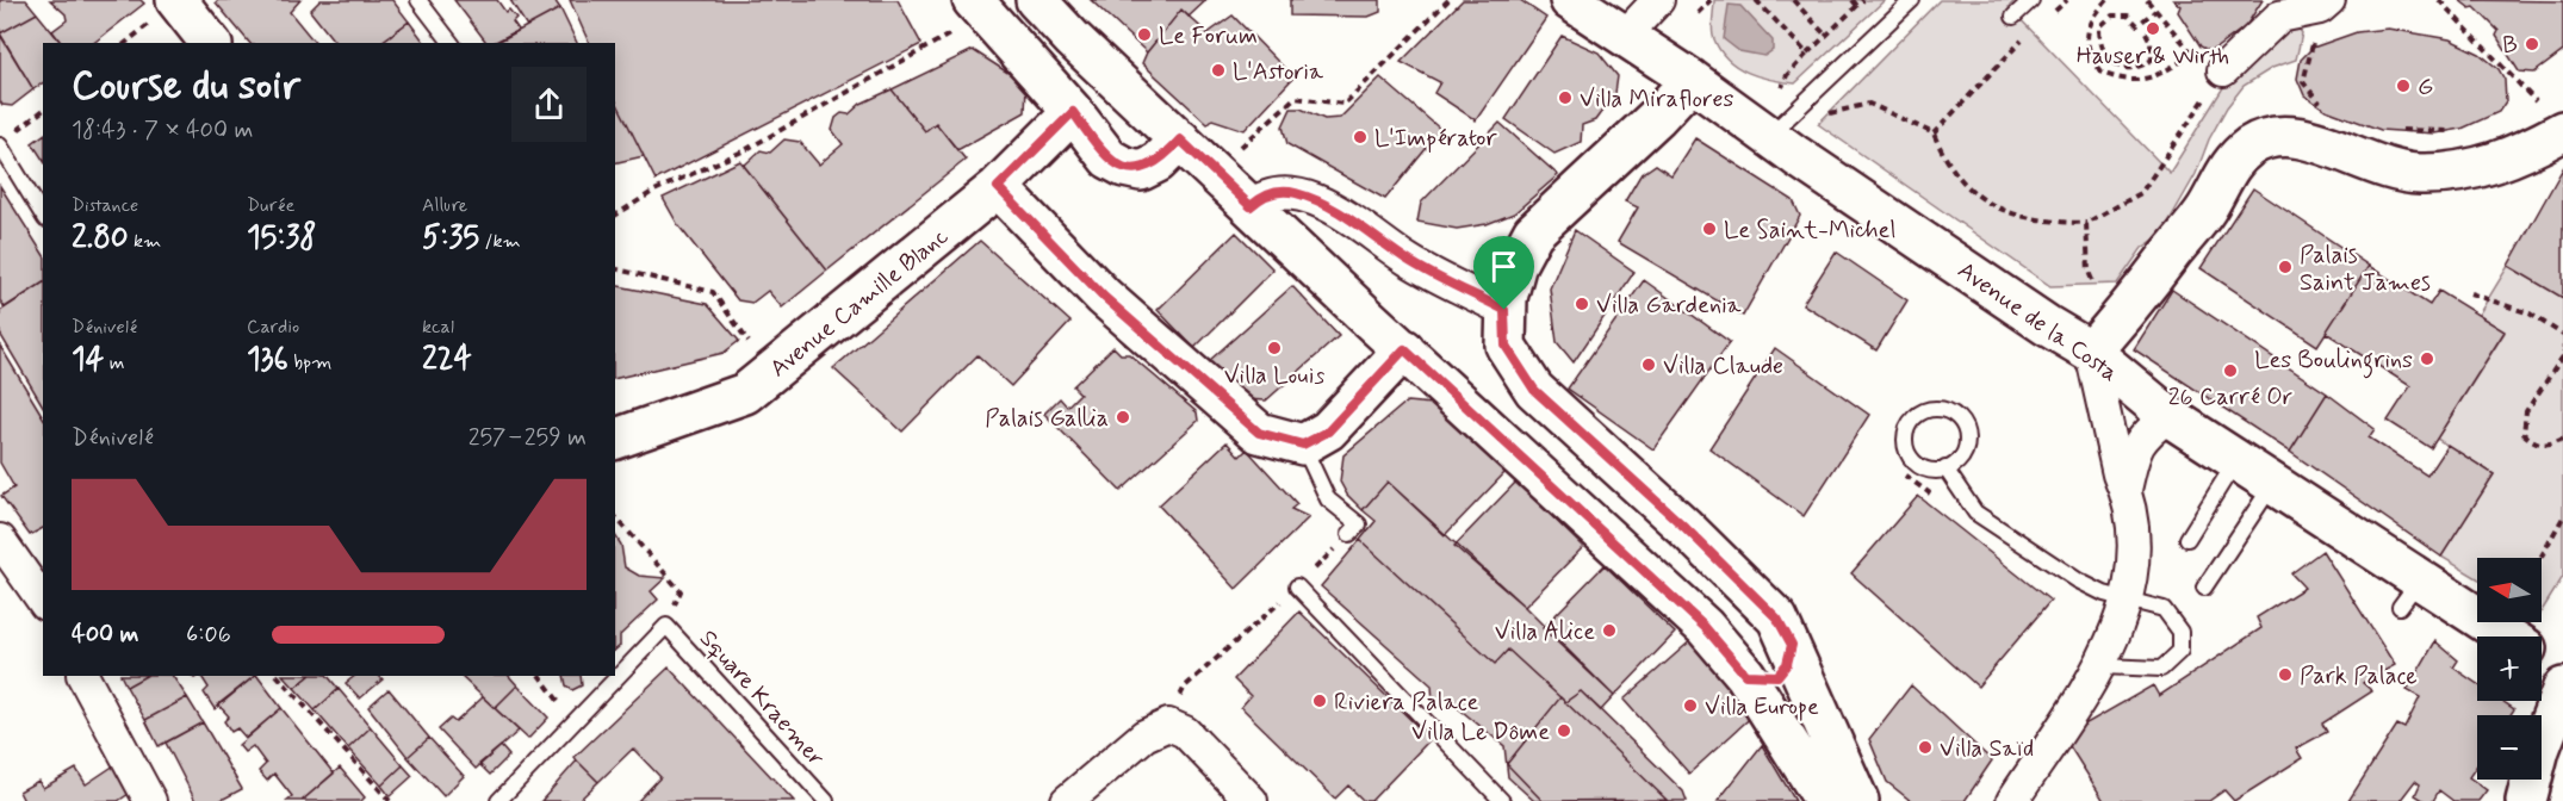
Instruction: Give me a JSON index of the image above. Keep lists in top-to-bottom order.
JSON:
{
  "streets": {
    "main road": ["Avenue Camille Blanc", "Avenue de la Costa"],
    "lane": ["Square Kraemer"]
  },
  "places": [
    "Hauser & Wirth",
    "Le Forum",
    "B",
    "L'Astoria",
    "G",
    "Villa Miraflores",
    "L'Impérator",
    "Le Saint-Michel",
    "Palais Saint James",
    "Villa Gardenia",
    "Villa Louis",
    "Les Boulingrins",
    "Villa Claude",
    "26 Carré Or",
    "Palais Gallia",
    "Villa Alice",
    "Park Palace",
    "Riviera Palace",
    "Villa Europe",
    "Villa Le Dôme",
    "Villa Saïd"
  ],
  "north": "left",
  "page": {
    "heading": ["Course du soir", "18:43 · 7 × 400 m"],
    "stats": [
      ["Distance", "2.80 km"],
      ["Durée", "15:38"],
      ["Allure", "5:35 /km"],
      ["Dénivelé", "14 m"],
      ["Cardio", "136 bpm"],
      ["kcal", "224"]
    ],
    "chart": ["Dénivelé", "257–259 m"],
    "map_buttons": ["+", "−"],
    "list": [
      {
        "name": "400 m",
        "note": "6:06"
      }
    ]
  }
}
